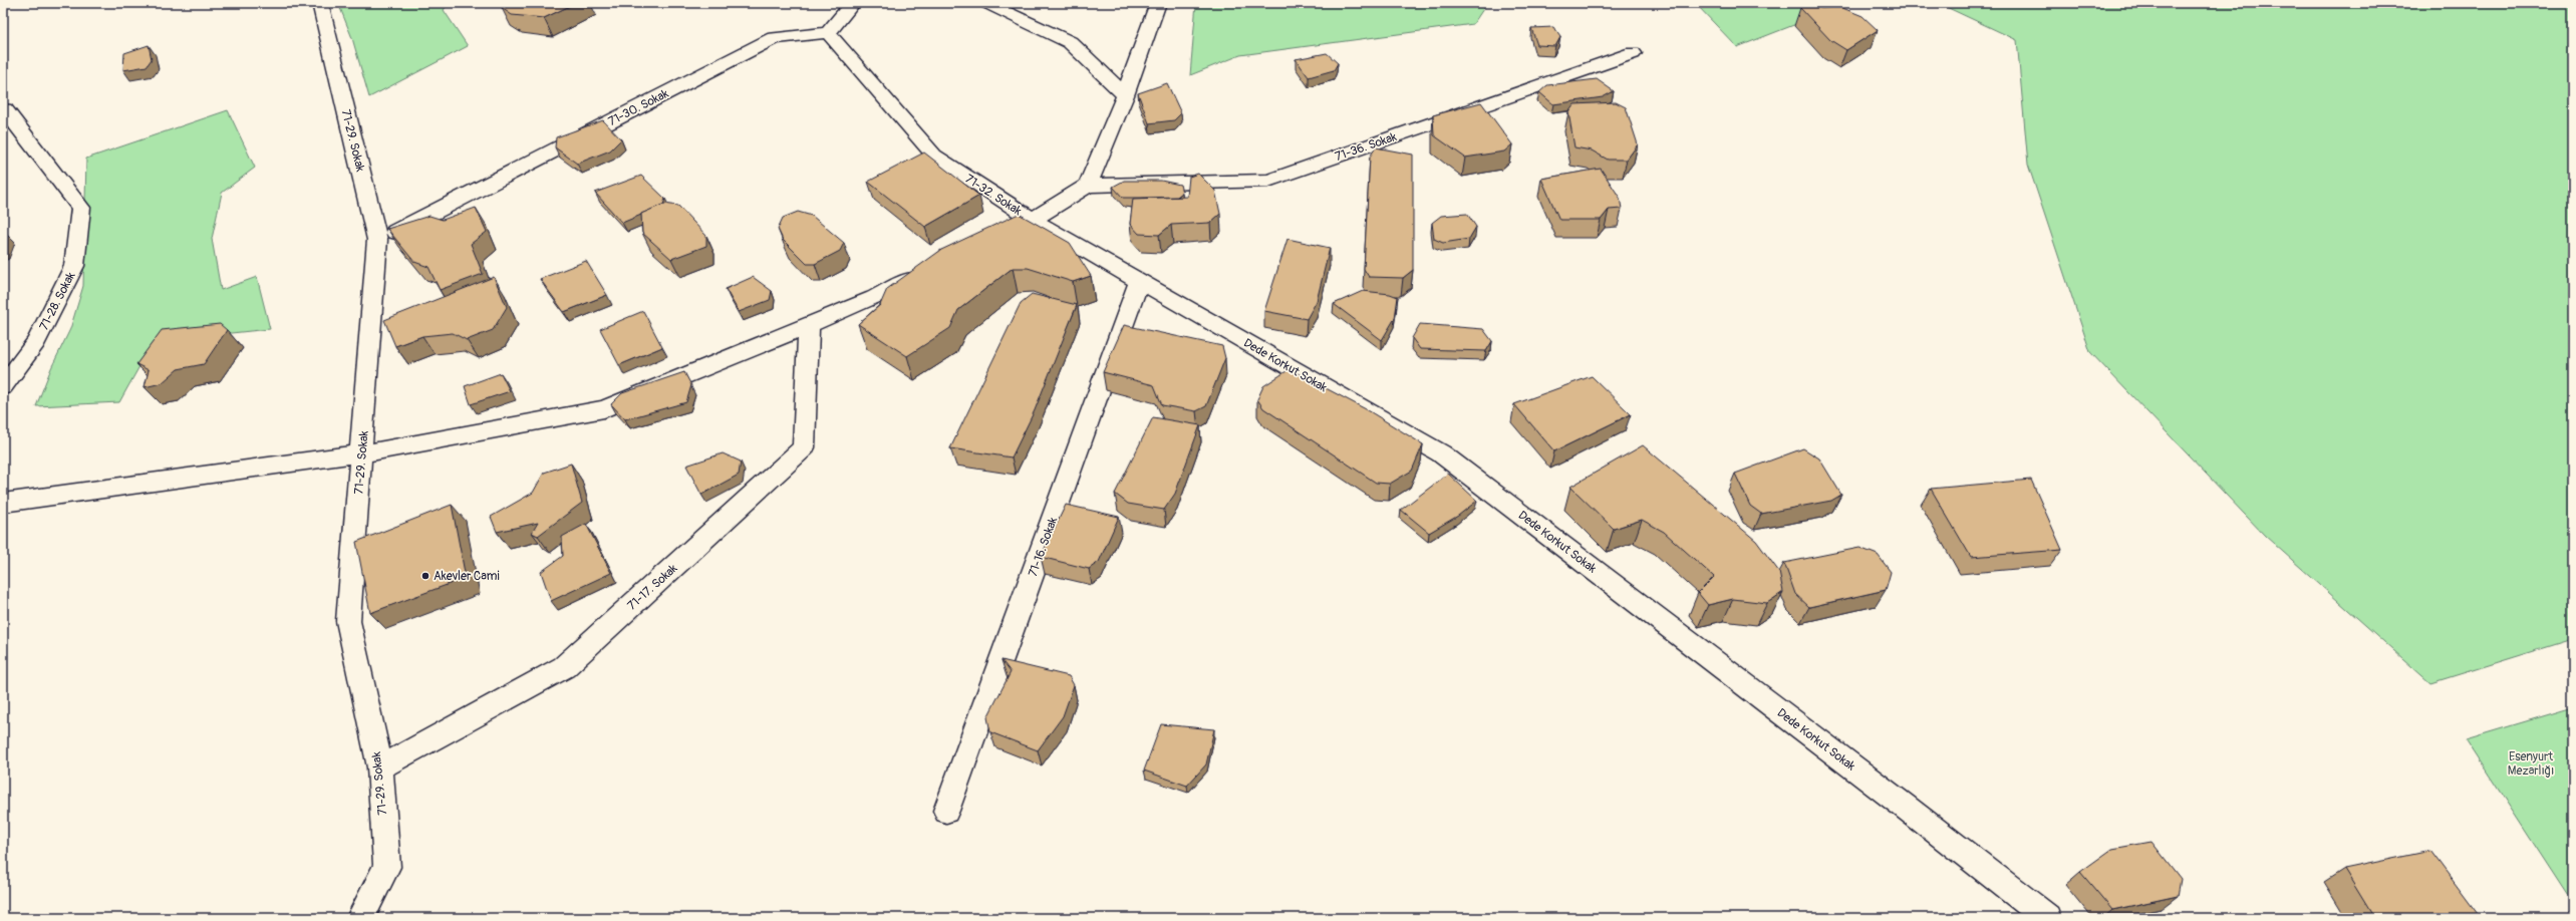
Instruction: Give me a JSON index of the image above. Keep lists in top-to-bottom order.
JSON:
{
  "streets": {
    "street": [
      "71-30. Sokak",
      "71-29. Sokak",
      "71-36. Sokak",
      "71-32. Sokak",
      "71-28. Sokak",
      "Dede Korkut Sokak",
      "71-16. Sokak",
      "71-17. Sokak"
    ]
  },
  "crossings": [
    ["71-30. Sokak", "71-29. Sokak"],
    ["71-30. Sokak", "71-32. Sokak"],
    ["71-29. Sokak", "71-17. Sokak"],
    ["71-36. Sokak", "71-32. Sokak"],
    ["71-32. Sokak", "Dede Korkut Sokak"],
    ["Dede Korkut Sokak", "71-16. Sokak"]
  ],
  "parks": ["Esenyurt Mezarlığı"],
  "places": ["Akevler Cami"]
}
